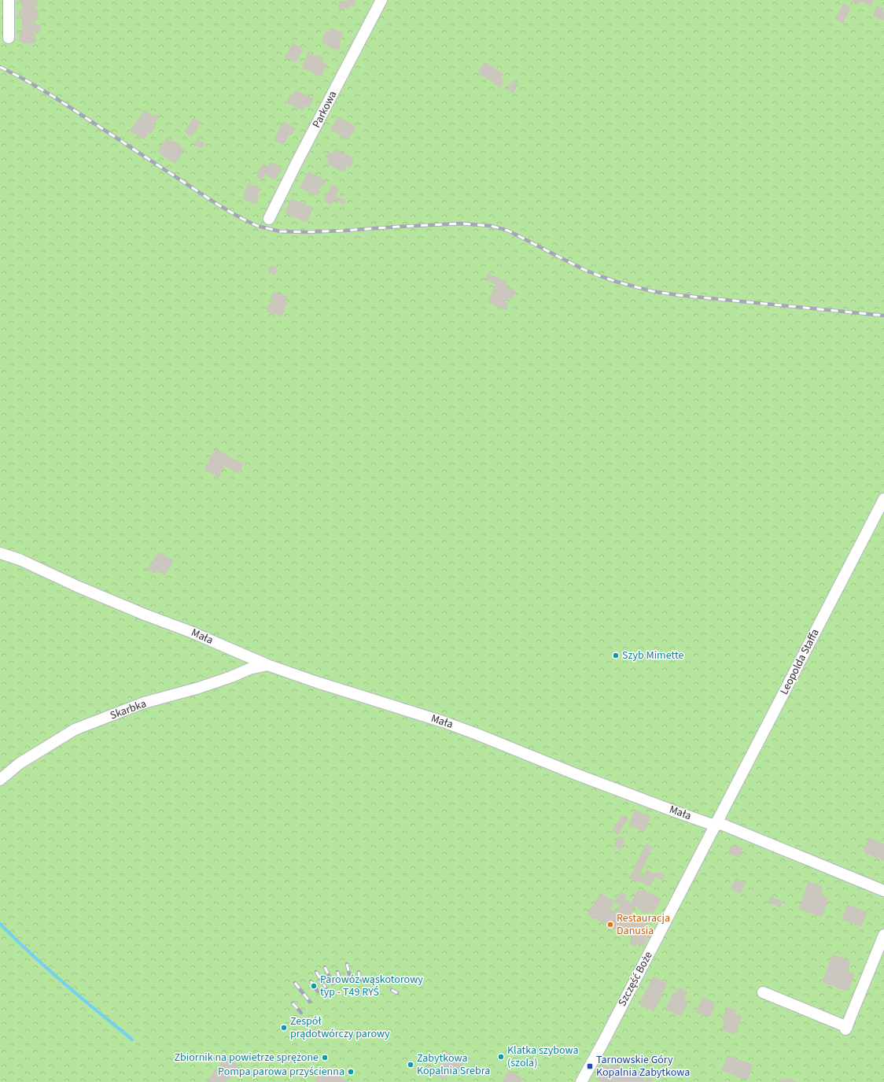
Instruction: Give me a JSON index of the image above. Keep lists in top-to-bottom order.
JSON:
{
  "streets": {
    "street": [
      "Parkowa",
      "Mała",
      "Leopolda Staffa",
      "Skarbka",
      "Szczęść Boże"
    ]
  },
  "crossings": [
    ["Mała", "Leopolda Staffa"],
    ["Mała", "Skarbka"],
    ["Mała", "Szczęść Boże"],
    ["Leopolda Staffa", "Szczęść Boże"]
  ],
  "places": {
    "other": [
      "Szyb Mimette",
      "Restauracja Danusia",
      "Parowóz wąskotorowy typ - T49 RYŚ",
      "Zespół prądotwórczy parowy",
      "Klatka szybowa (szola)",
      "Zbiornik na powietrze sprężone",
      "Zabytkowa Kopalnia Srebra",
      "Pompa parowa przyścienna"
    ],
    "transit": ["Tarnowskie Góry Kopalnia Zabytkowa"]
  }
}
